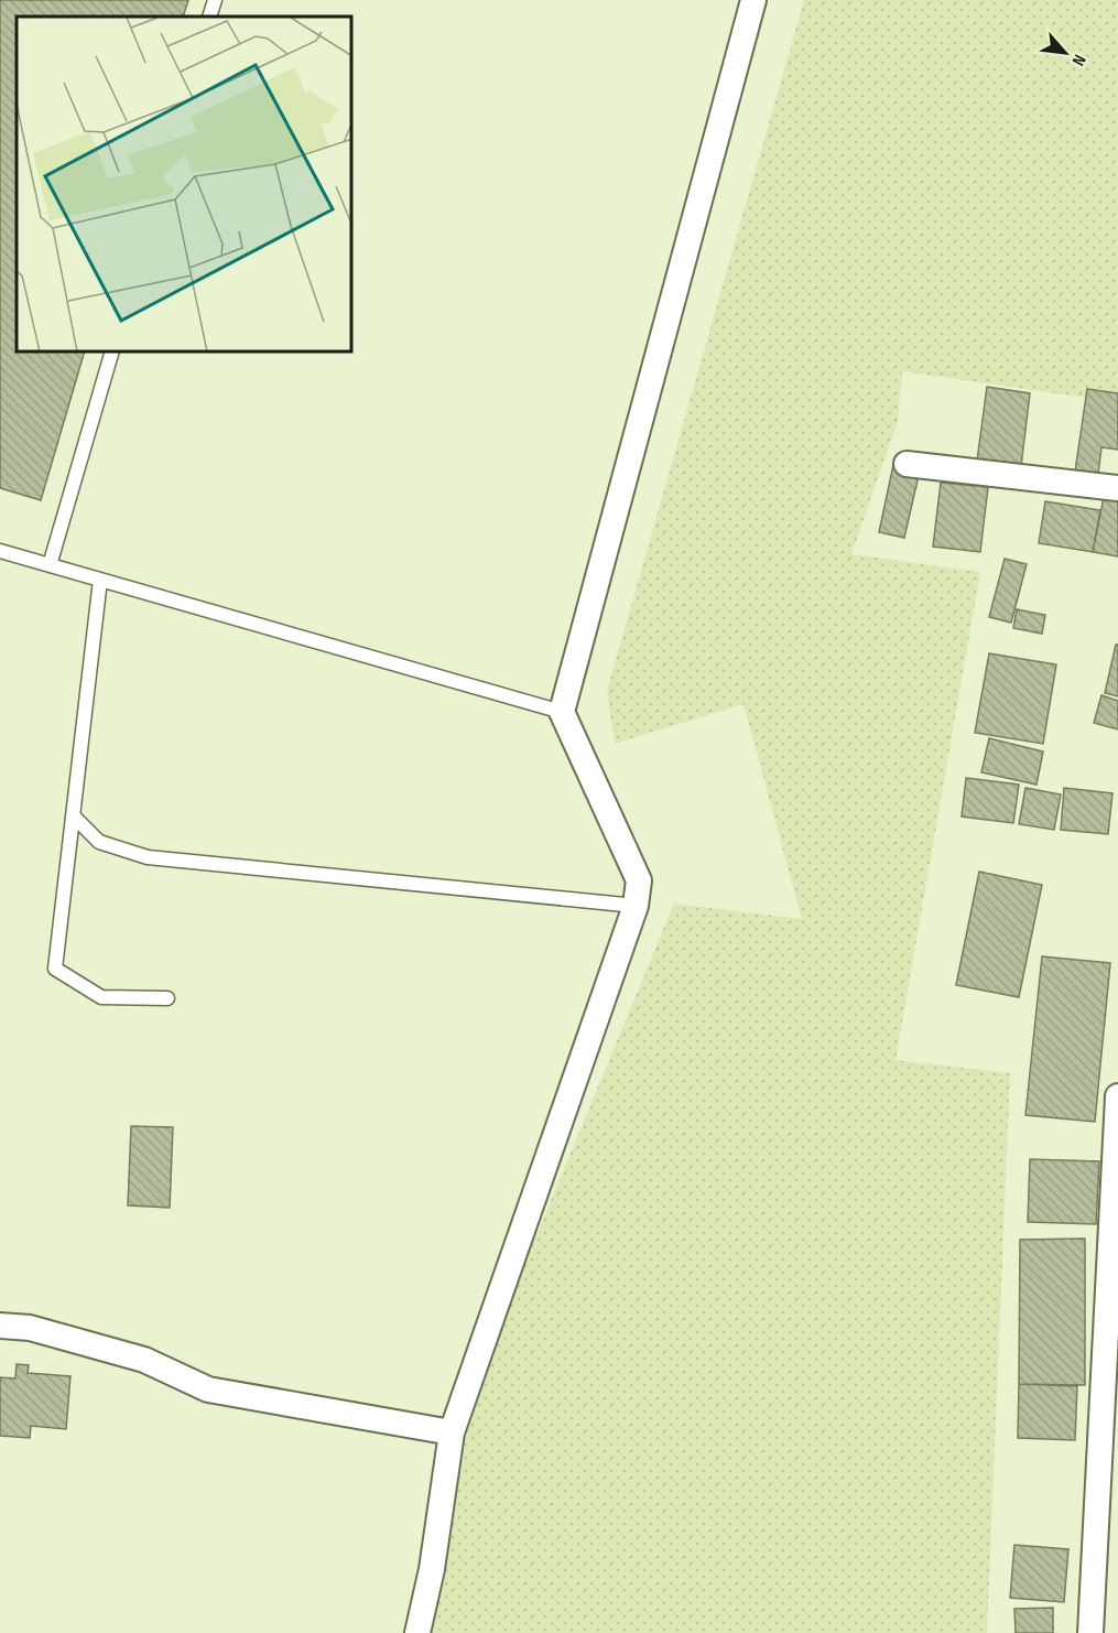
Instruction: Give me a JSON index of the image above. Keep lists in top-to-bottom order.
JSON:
{
  "north": "bottom right"
}
